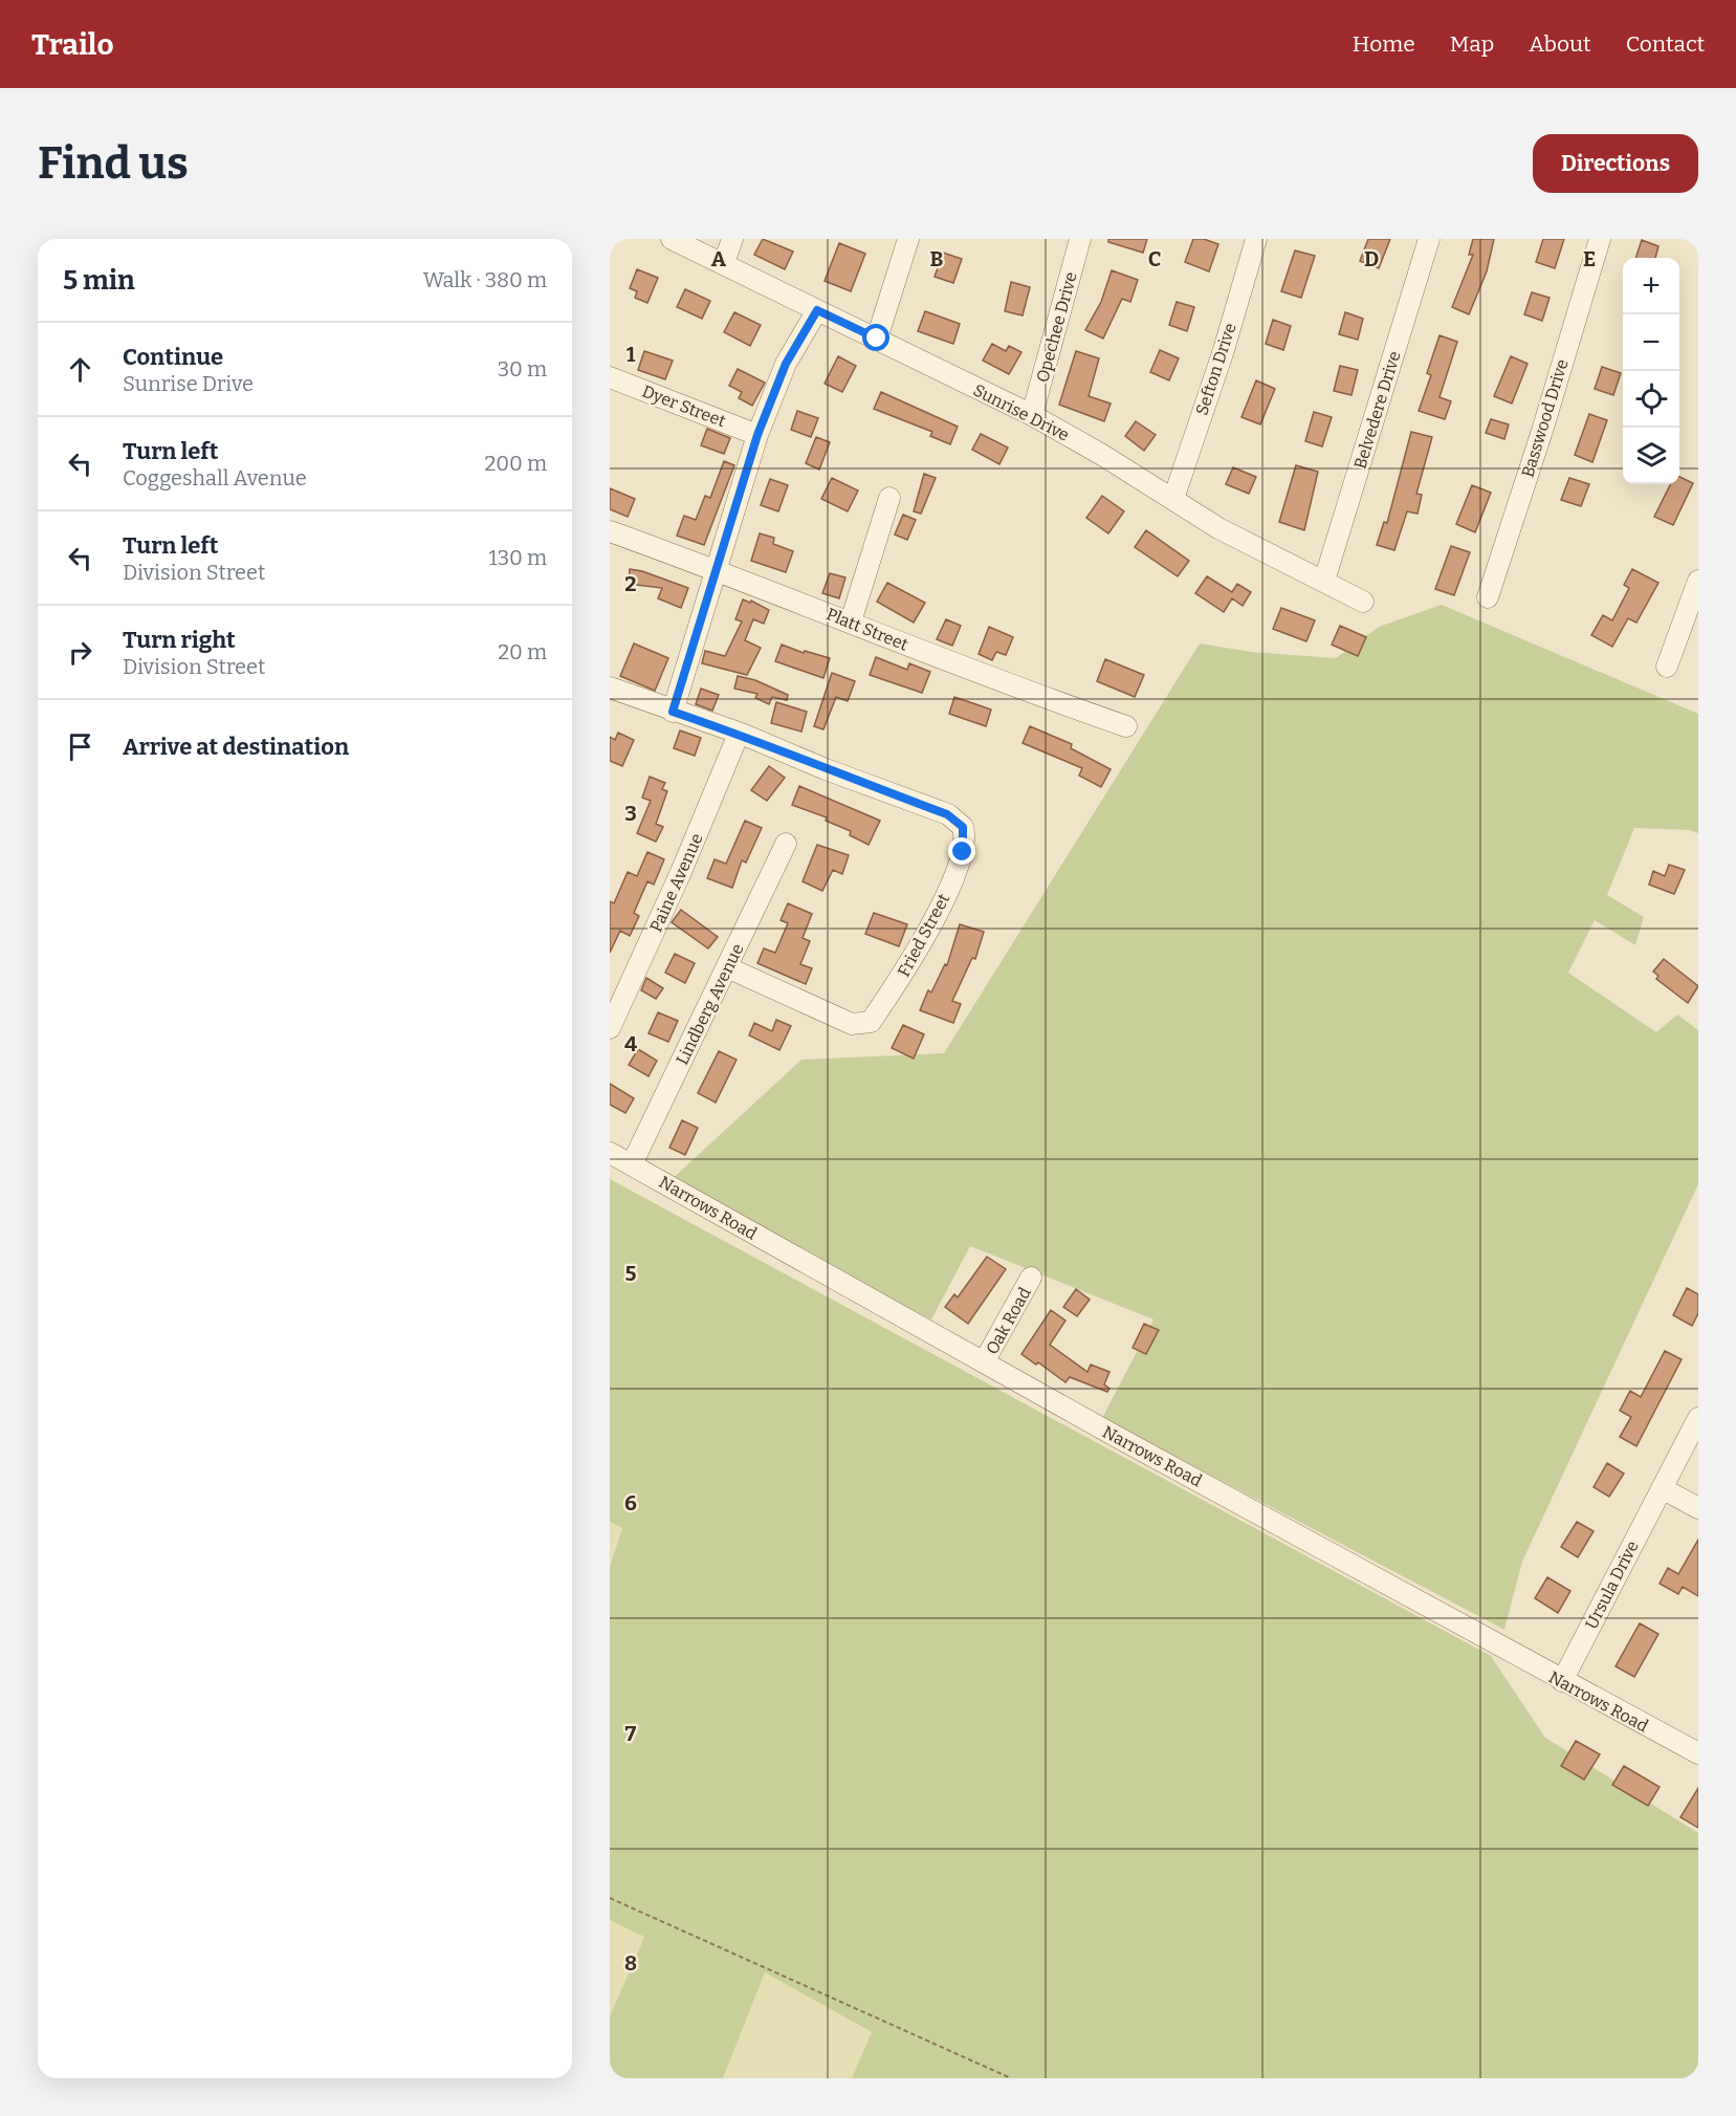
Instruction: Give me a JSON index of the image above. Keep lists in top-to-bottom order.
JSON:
{
  "streets": {
    "street": [
      "Opechee Drive",
      "Sefton Drive",
      "Dyer Street",
      "Belvedere Drive",
      "Sunrise Drive",
      "Basswood Drive",
      "Platt Street",
      "Paine Avenue",
      "Fried Street",
      "Lindberg Avenue",
      "Narrows Road",
      "Oak Road",
      "Ursula Drive"
    ]
  },
  "crossings": [
    ["Opechee Drive", "Sunrise Drive"],
    ["Sefton Drive", "Sunrise Drive"],
    ["Belvedere Drive", "Sunrise Drive"],
    ["Paine Avenue", "Fried Street"],
    ["Fried Street", "Lindberg Avenue"],
    ["Lindberg Avenue", "Narrows Road"],
    ["Narrows Road", "Oak Road"],
    ["Narrows Road", "Ursula Drive"]
  ],
  "page": {
    "header": "Trailo",
    "nav": [
      "Home",
      "Map",
      "About",
      "Contact"
    ],
    "buttons": "Directions",
    "title": "Find us",
    "heading": ["5 min", "Walk · 380 m"],
    "map_buttons": ["+", "−"],
    "list": [
      ["Continue", "Sunrise Drive", "30 m"],
      ["Turn left", "Coggeshall Avenue", "200 m"],
      ["Turn left", "Division Street", "130 m"],
      ["Turn right", "Division Street", "20 m"],
      "Arrive at destination"
    ]
  },
  "grid": {
    "columns": [
      "A",
      "B",
      "C",
      "D",
      "E"
    ],
    "rows": [
      "1",
      "2",
      "3",
      "4",
      "5",
      "6",
      "7",
      "8"
    ]
  }
}
